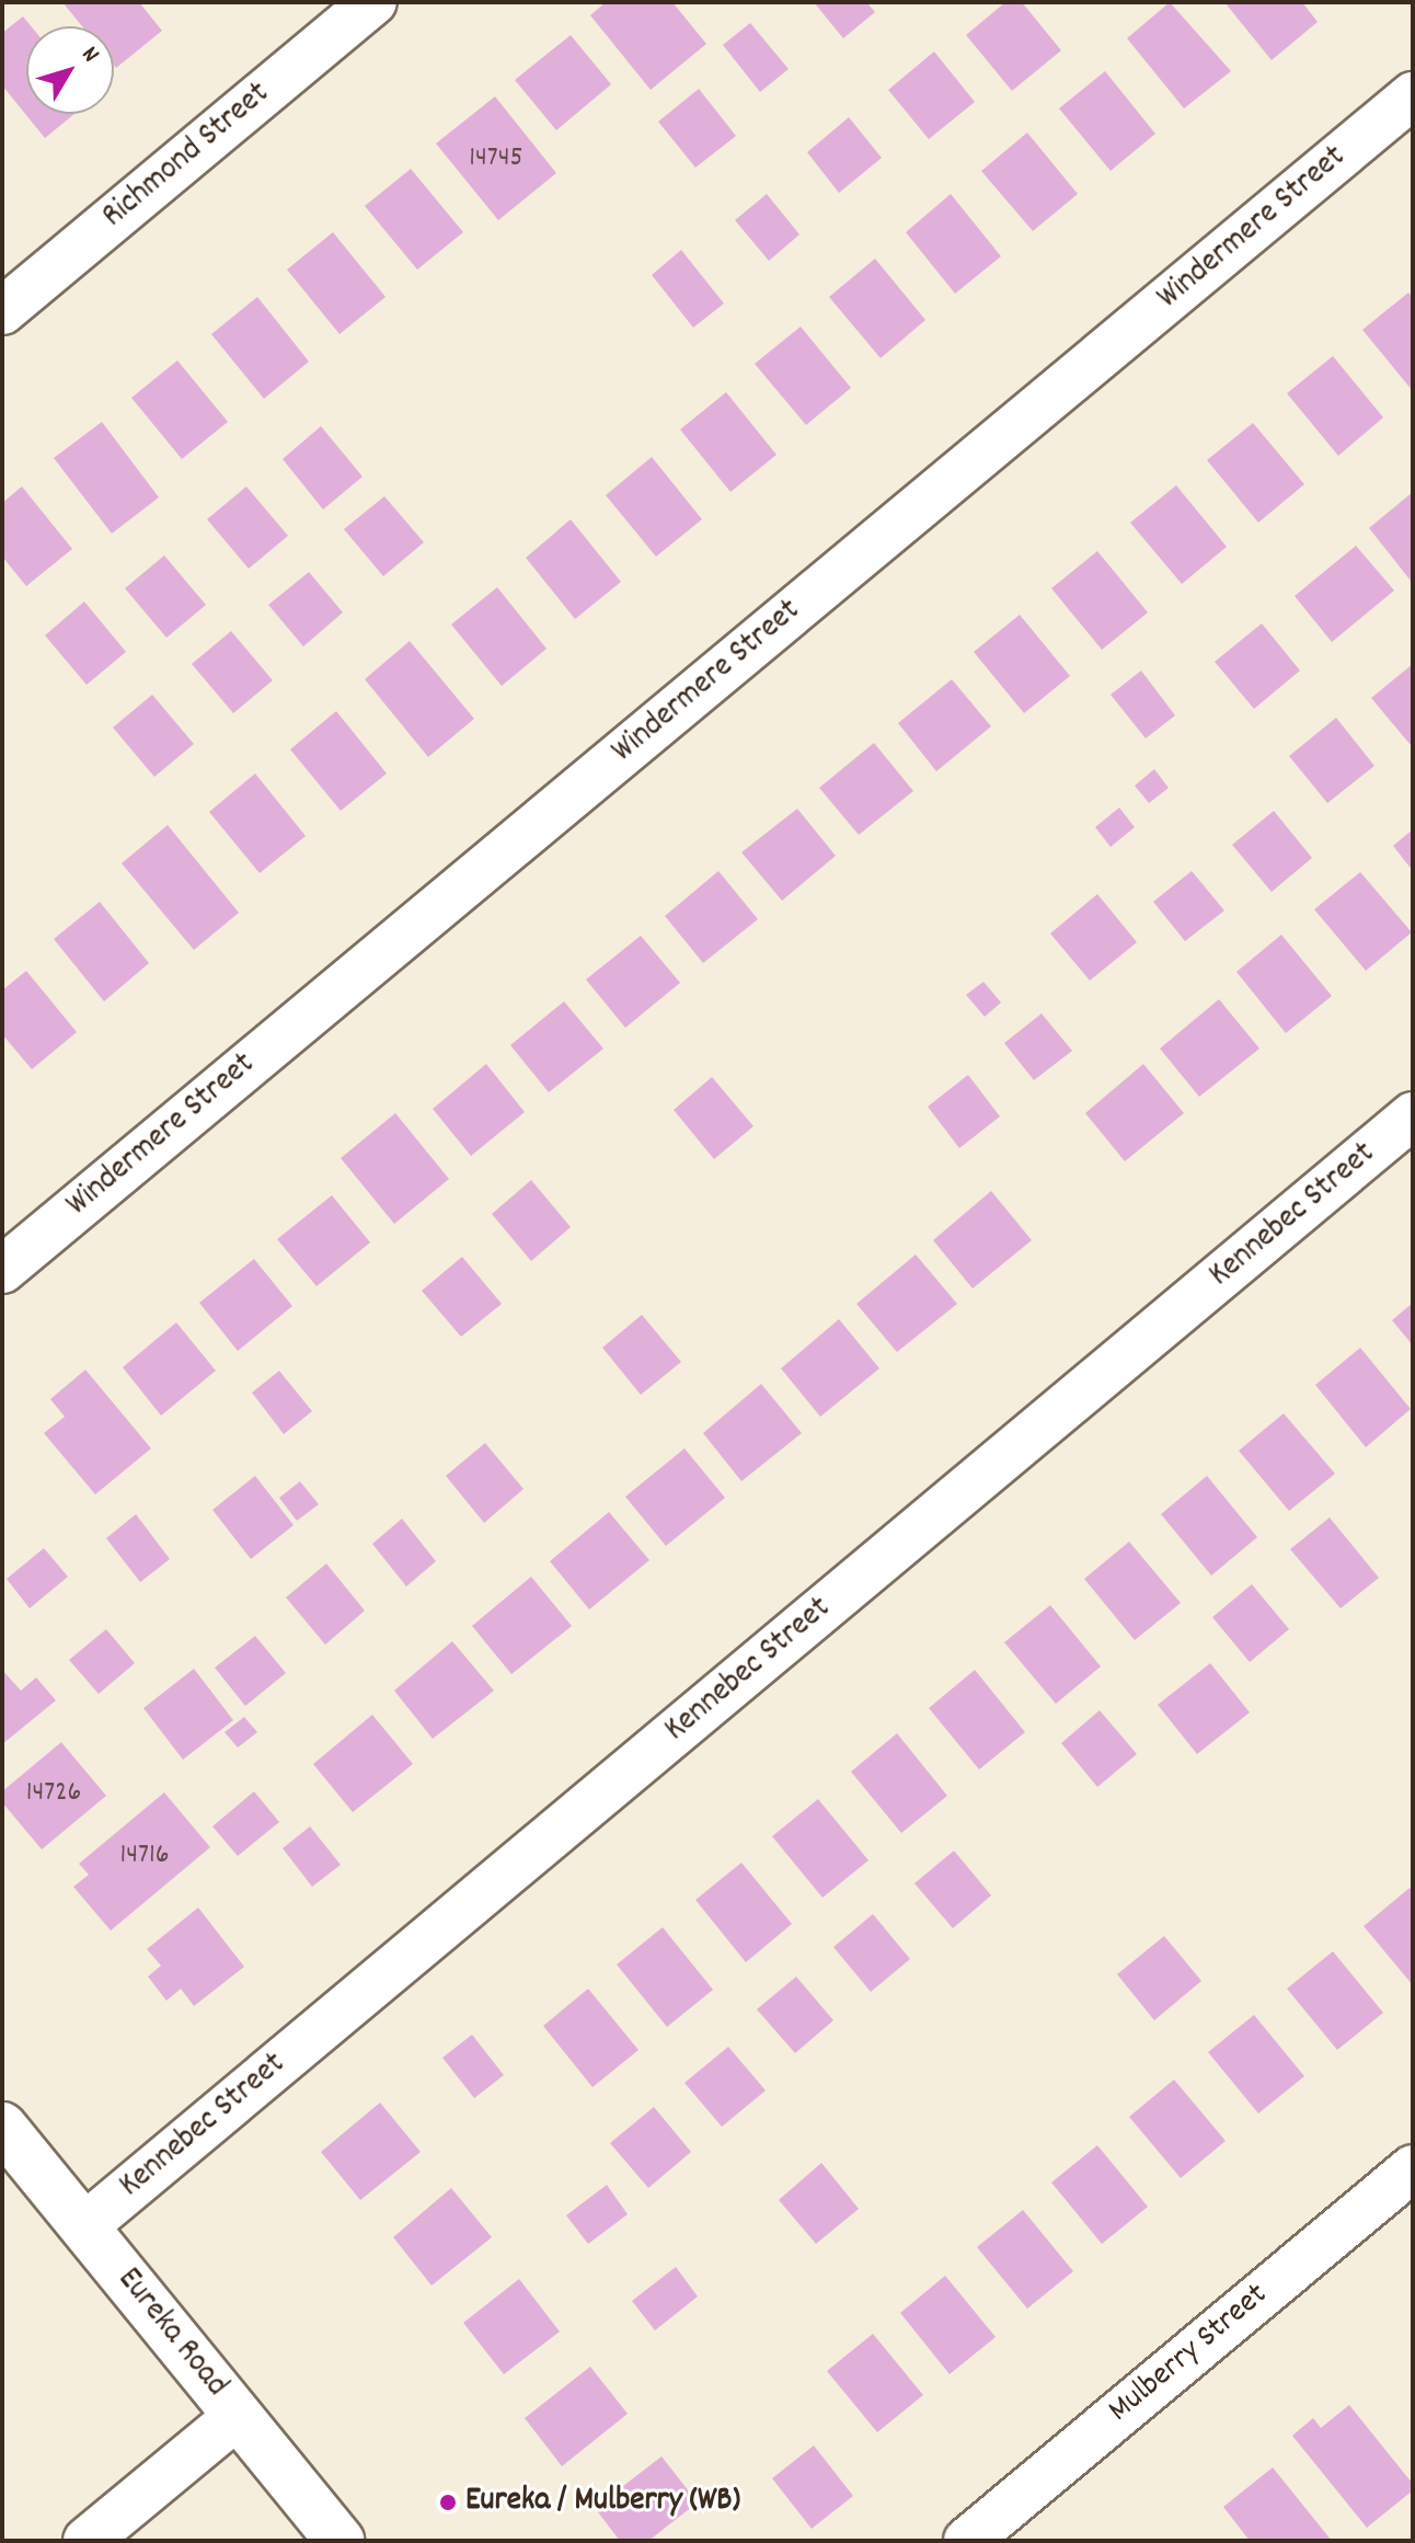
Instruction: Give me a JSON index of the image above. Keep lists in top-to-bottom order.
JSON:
{
  "streets": {
    "main road": ["Eureka Road"],
    "street": [
      "Richmond Street",
      "Windermere Street",
      "Kennebec Street",
      "Mulberry Street"
    ]
  },
  "crossings": [
    ["Kennebec Street", "Eureka Road"]
  ],
  "places": ["Eureka / Mulberry (WB)"],
  "house_numbers": ["14745", "14726", "14716"],
  "north": "top right"
}
